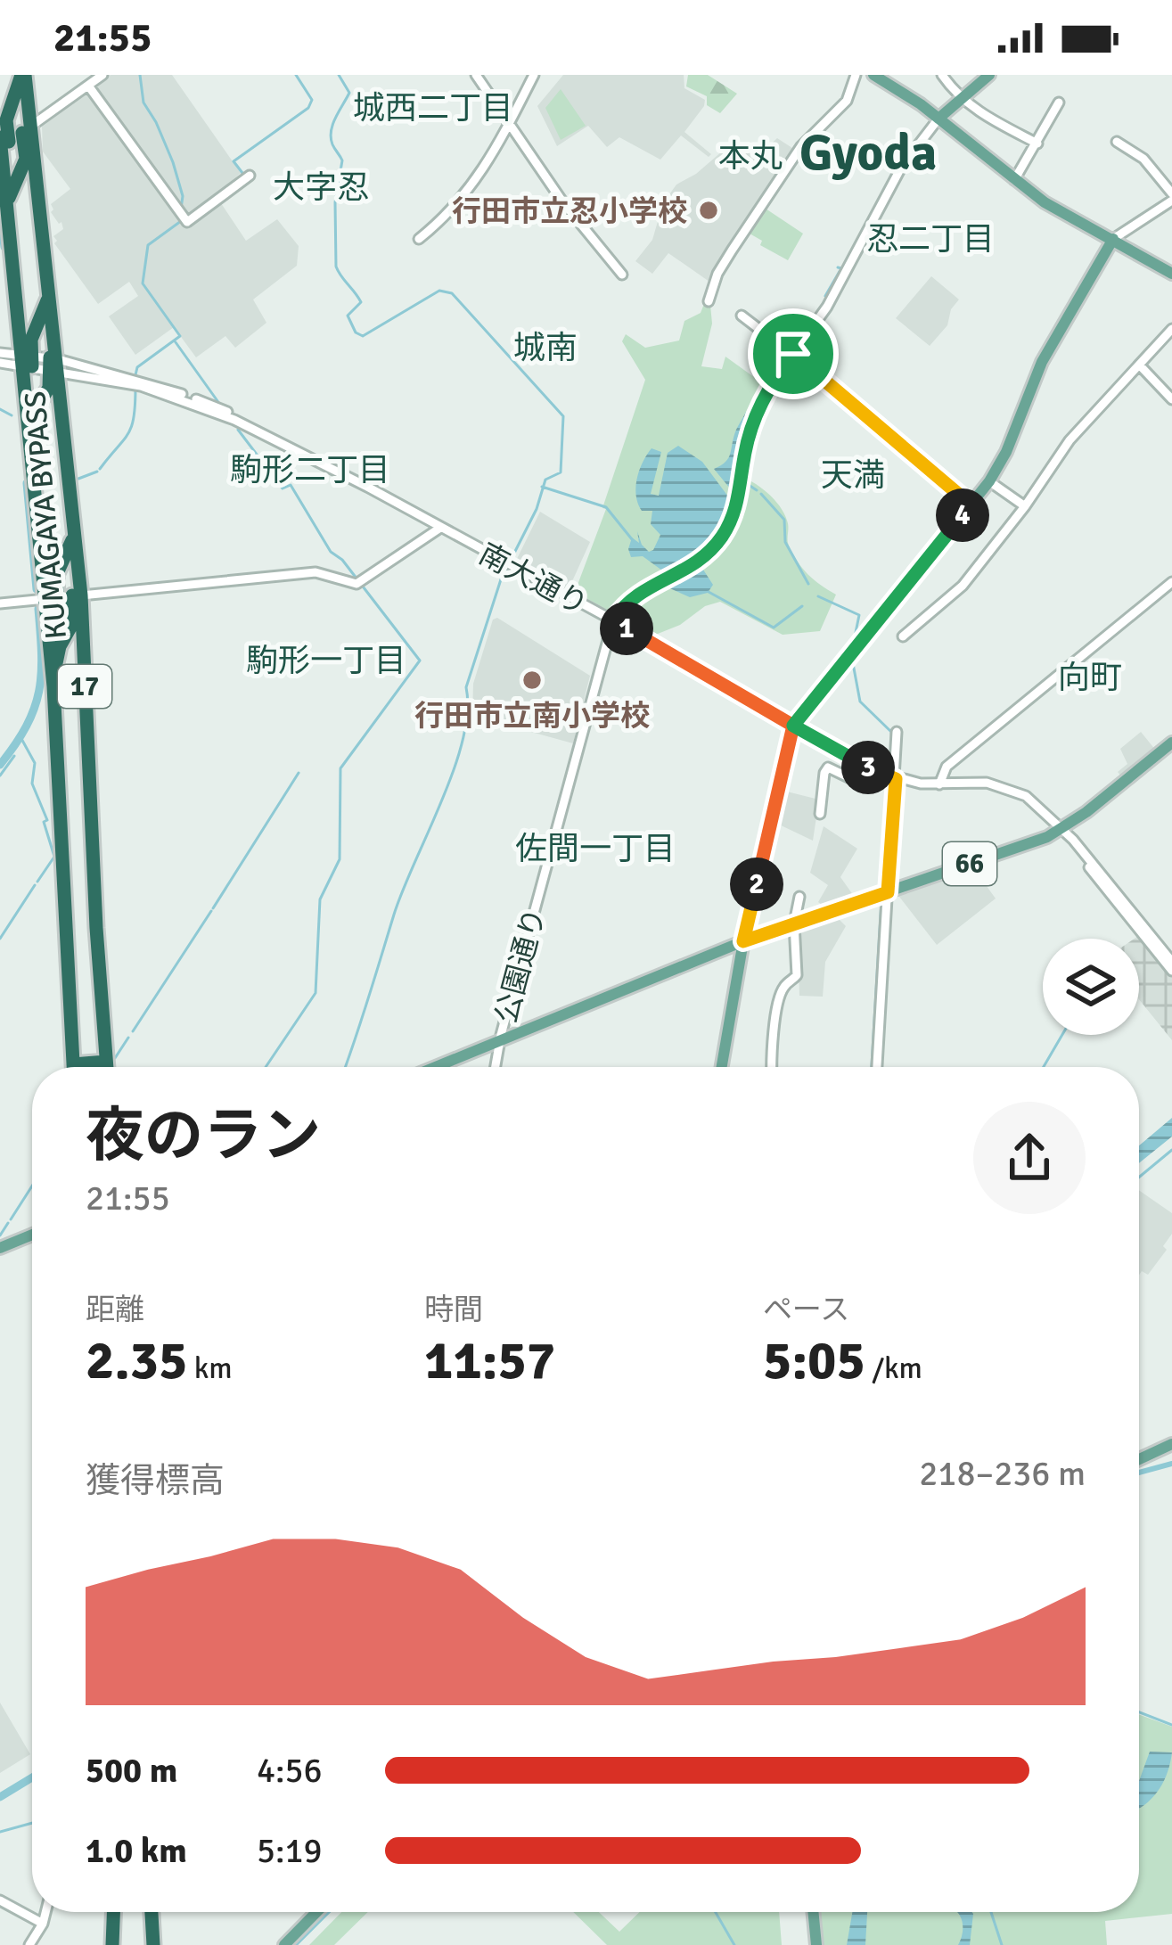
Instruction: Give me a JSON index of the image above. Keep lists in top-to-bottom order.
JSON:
{
  "streets": {
    "highway": ["KUMAGAYA BYPASS", "17"],
    "main road": ["66"],
    "street": ["南大通り", "公園通り"]
  },
  "crossings": [
    ["KUMAGAYA BYPASS", "南大通り"],
    ["KUMAGAYA BYPASS", "17"],
    ["南大通り", "17"],
    ["南大通り", "66"],
    ["南大通り", "公園通り"],
    ["66", "公園通り"]
  ],
  "districts": [
    "城西二丁目",
    "Gyoda",
    "本丸",
    "大字忍",
    "忍二丁目",
    "城南",
    "駒形二丁目",
    "天満",
    "駒形一丁目",
    "向町",
    "佐間一丁目"
  ],
  "places": ["行田市立忍小学校", "行田市立南小学校"],
  "page": {
    "status": "21:55",
    "pins": [
      "4",
      "1",
      "3",
      "2"
    ],
    "heading": ["夜のラン", "21:55"],
    "stats": [
      ["距離", "2.35 km"],
      ["時間", "11:57"],
      ["ペース", "5:05 /km"]
    ],
    "chart": ["獲得標高", "218–236 m"],
    "list": [
      {
        "name": "500 m",
        "note": "4:56"
      },
      {
        "name": "1.0 km",
        "note": "5:19"
      }
    ]
  }
}
